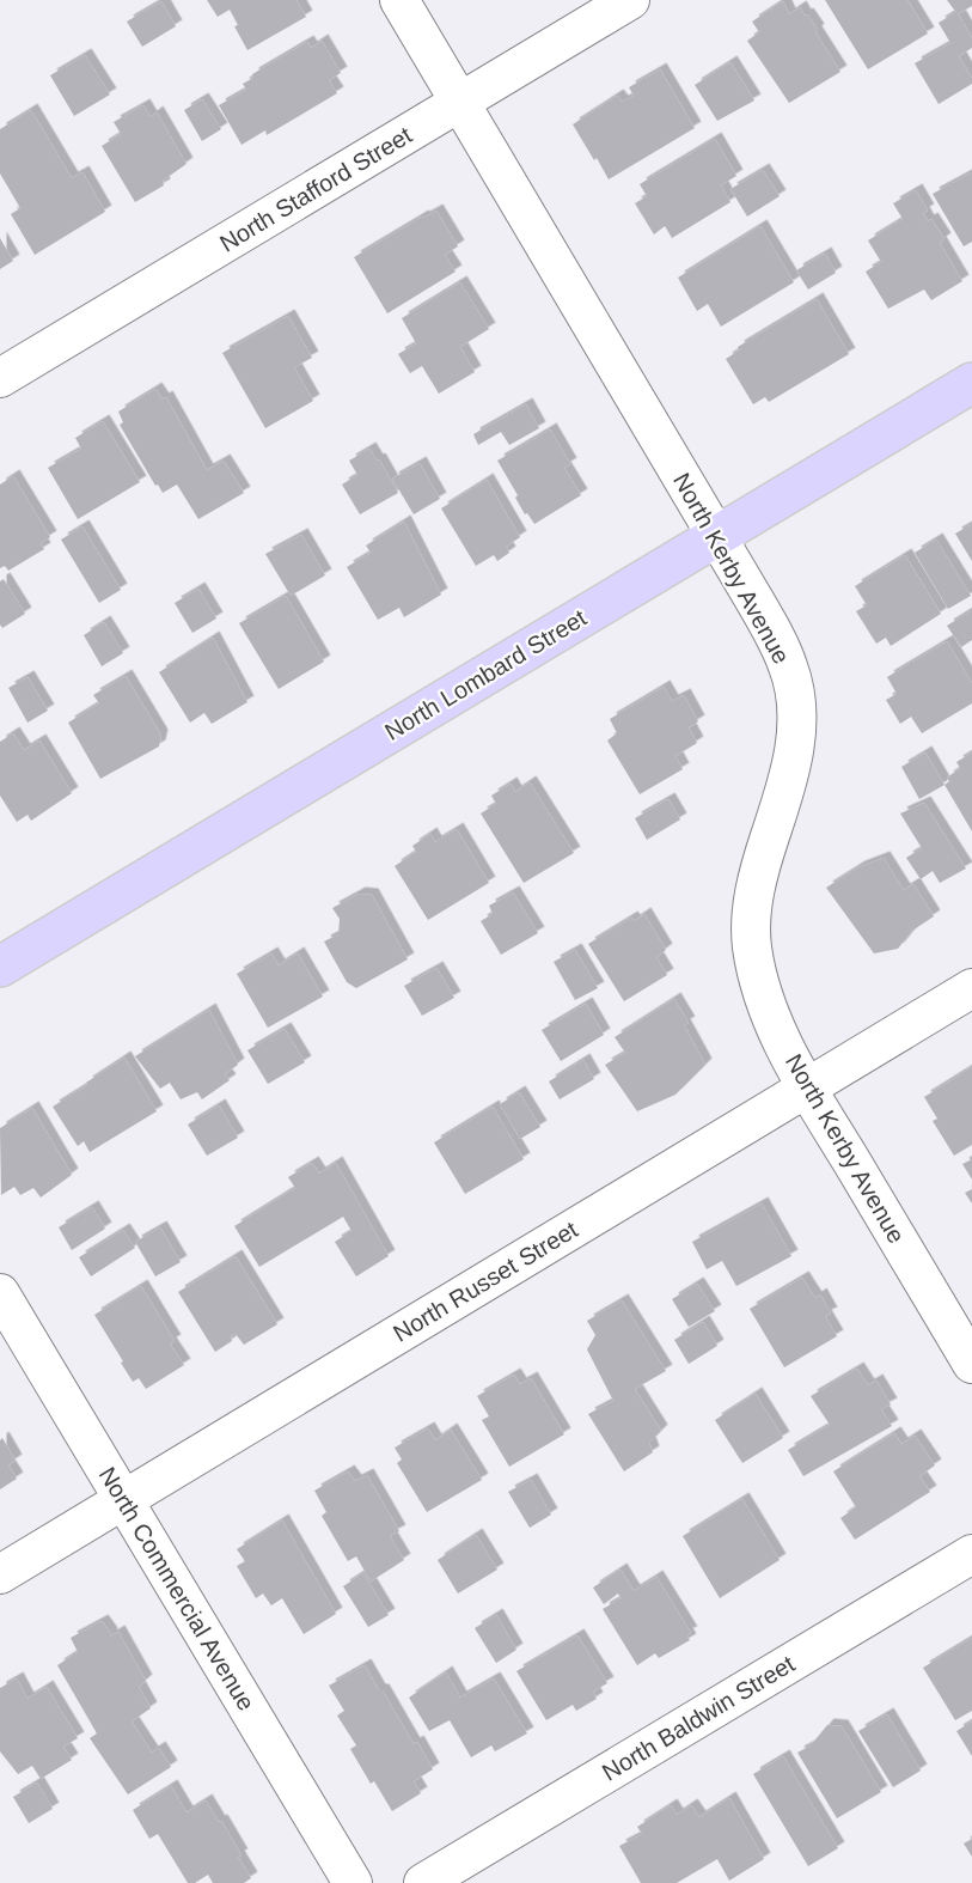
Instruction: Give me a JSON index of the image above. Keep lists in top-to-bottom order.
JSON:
{
  "streets": {
    "main road": ["North Lombard Street"],
    "street": [
      "North Stafford Street",
      "North Kerby Avenue",
      "North Russet Street",
      "North Commercial Avenue",
      "North Baldwin Street"
    ]
  },
  "crossings": [
    ["North Stafford Street", "North Kerby Avenue"],
    ["North Kerby Avenue", "North Lombard Street"],
    ["North Kerby Avenue", "North Russet Street"],
    ["North Russet Street", "North Commercial Avenue"]
  ]
}
